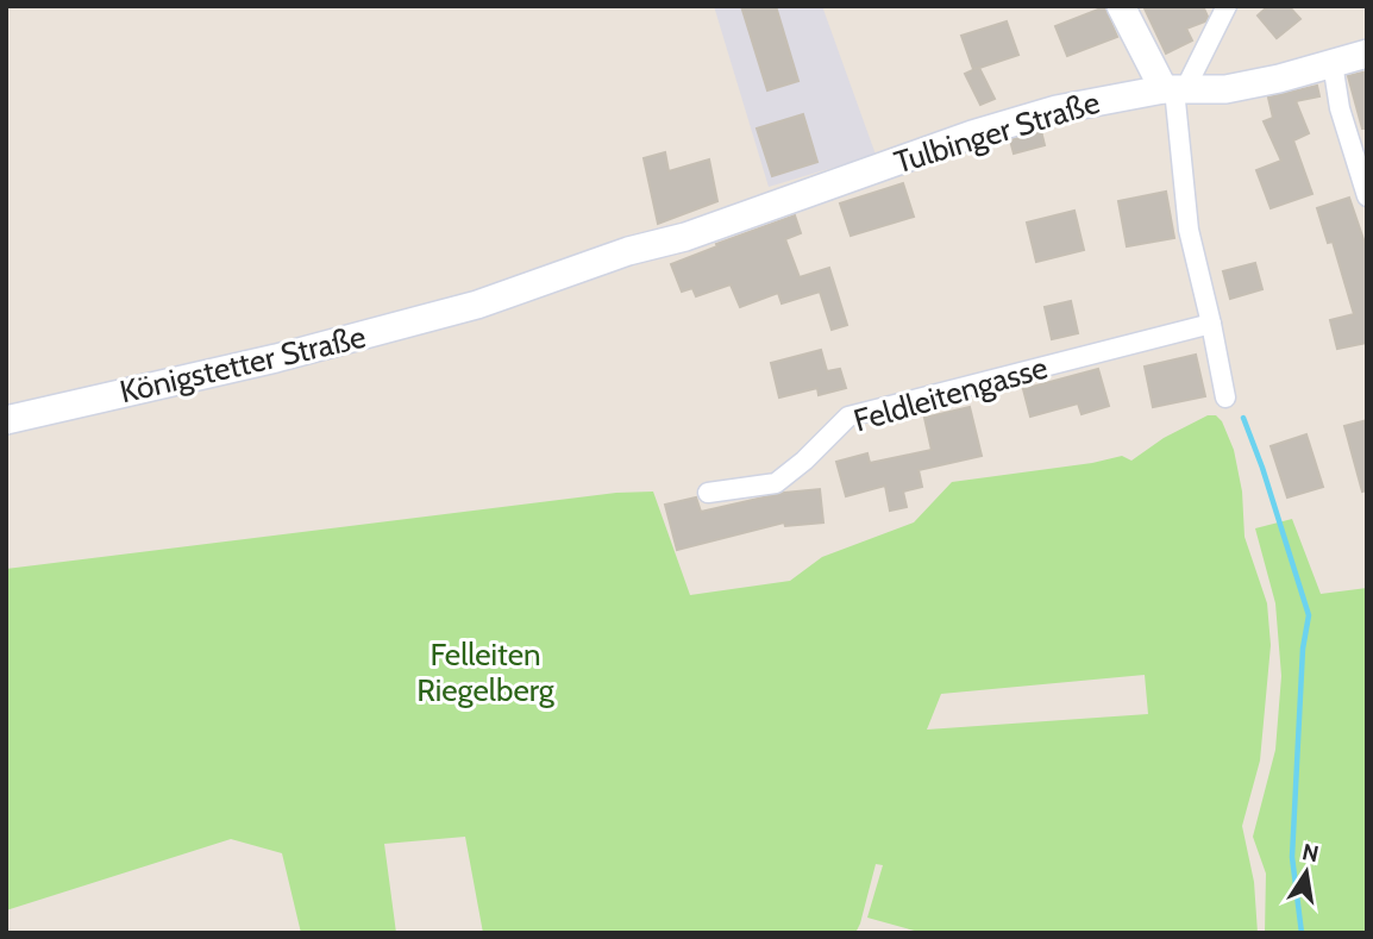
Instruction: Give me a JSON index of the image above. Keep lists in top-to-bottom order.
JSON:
{
  "streets": {
    "main road": ["Tulbinger Straße", "Königstetter Straße"],
    "street": ["Feldleitengasse"]
  },
  "crossings": [
    ["Tulbinger Straße", "Königstetter Straße"]
  ],
  "parks": ["Felleiten Riegelberg"],
  "north": "top"
}
